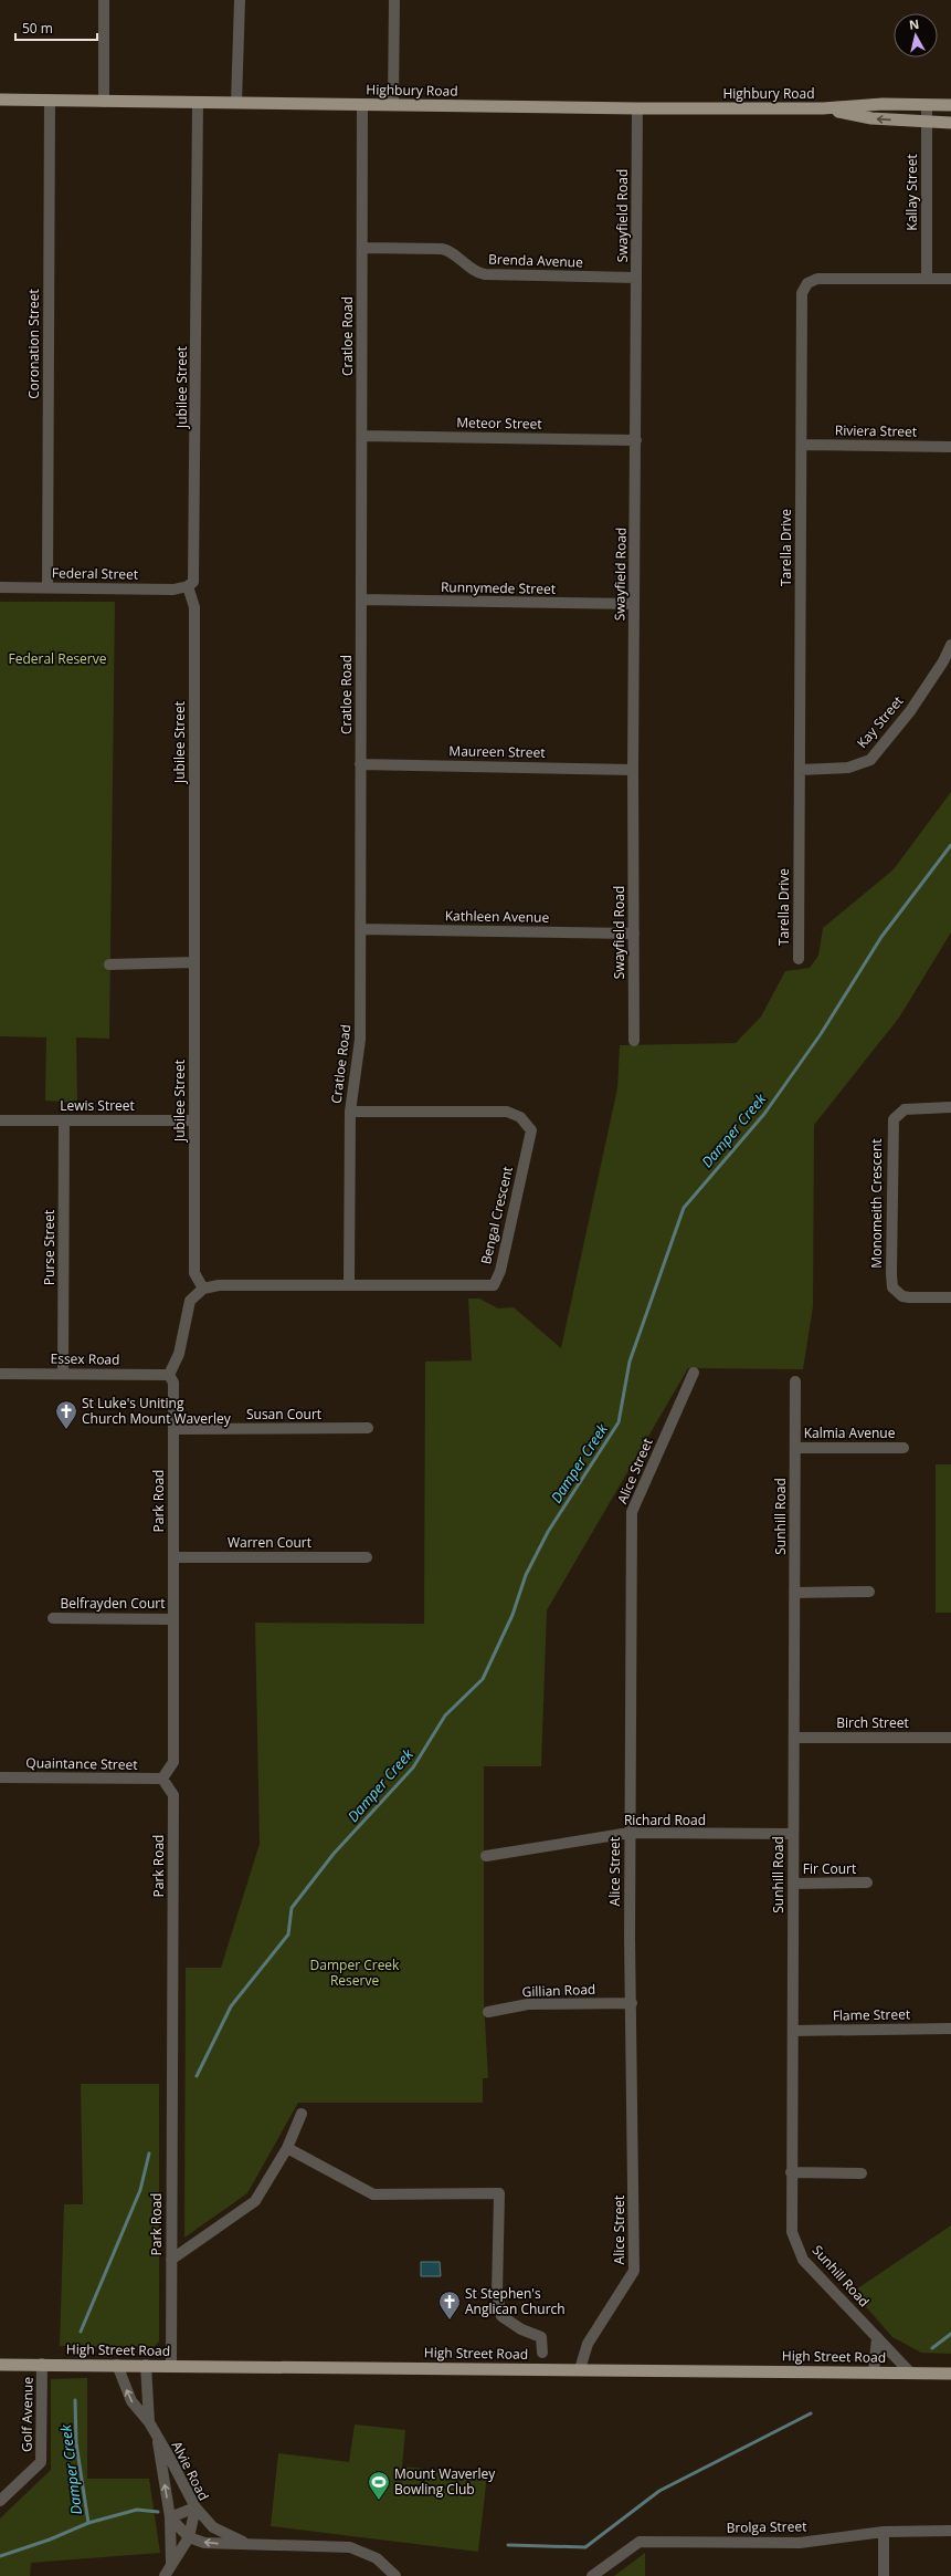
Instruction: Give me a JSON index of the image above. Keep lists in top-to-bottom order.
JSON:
{
  "streets": {
    "main road": ["Highbury Road", "High Street Road"],
    "street": [
      "Kallay Street",
      "Swayfield Road",
      "Brenda Avenue",
      "Cratloe Road",
      "Coronation Street",
      "Jubilee Street",
      "Meteor Street",
      "Riviera Street",
      "Tarella Drive",
      "Federal Street",
      "Runnymede Street",
      "Kay Street",
      "Maureen Street",
      "Kathleen Avenue",
      "Lewis Street",
      "Monomeith Crescent",
      "Bengal Crescent",
      "Purse Street",
      "Essex Road",
      "Susan Court",
      "Kalmia Avenue",
      "Alice Street",
      "Park Road",
      "Sunhill Road",
      "Warren Court",
      "Belfrayden Court",
      "Birch Street",
      "Quaintance Street",
      "Richard Road",
      "Fir Court",
      "Gillian Road",
      "Flame Street",
      "Golf Avenue",
      "Alvie Road",
      "Brolga Street"
    ]
  },
  "crossings": [
    ["Highbury Road", "Kallay Street"],
    ["Highbury Road", "Swayfield Road"],
    ["Highbury Road", "Cratloe Road"],
    ["Highbury Road", "Coronation Street"],
    ["Highbury Road", "Jubilee Street"],
    ["Kallay Street", "Tarella Drive"],
    ["Swayfield Road", "Brenda Avenue"],
    ["Swayfield Road", "Meteor Street"],
    ["Swayfield Road", "Runnymede Street"],
    ["Swayfield Road", "Maureen Street"],
    ["Swayfield Road", "Kathleen Avenue"],
    ["Brenda Avenue", "Cratloe Road"],
    ["Cratloe Road", "Meteor Street"],
    ["Cratloe Road", "Runnymede Street"],
    ["Cratloe Road", "Maureen Street"],
    ["Cratloe Road", "Kathleen Avenue"],
    ["Cratloe Road", "Bengal Crescent"],
    ["Coronation Street", "Federal Street"],
    ["Jubilee Street", "Federal Street"],
    ["Jubilee Street", "Lewis Street"],
    ["Jubilee Street", "Bengal Crescent"],
    ["Riviera Street", "Tarella Drive"],
    ["Tarella Drive", "Kay Street"],
    ["Lewis Street", "Purse Street"],
    ["Purse Street", "Essex Road"],
    ["Essex Road", "Park Road"],
    ["Susan Court", "Park Road"],
    ["Kalmia Avenue", "Sunhill Road"],
    ["Alice Street", "Richard Road"],
    ["Alice Street", "Gillian Road"],
    ["Alice Street", "High Street Road"],
    ["Park Road", "Warren Court"],
    ["Park Road", "Belfrayden Court"],
    ["Park Road", "Quaintance Street"],
    ["Park Road", "High Street Road"],
    ["Sunhill Road", "Birch Street"],
    ["Sunhill Road", "Richard Road"],
    ["Sunhill Road", "Fir Court"],
    ["Sunhill Road", "Flame Street"],
    ["Sunhill Road", "High Street Road"],
    ["High Street Road", "Golf Avenue"],
    ["High Street Road", "Alvie Road"]
  ],
  "water": ["Damper Creek"],
  "parks": ["Federal Reserve", "Damper Creek Reserve"],
  "places": {
    "church": ["St Luke's Uniting Church Mount Waverley", "St Stephen's Anglican Church"],
    "sports": ["Mount Waverley Bowling Club"]
  },
  "scale_bar": "50 m",
  "north": "top"
}
